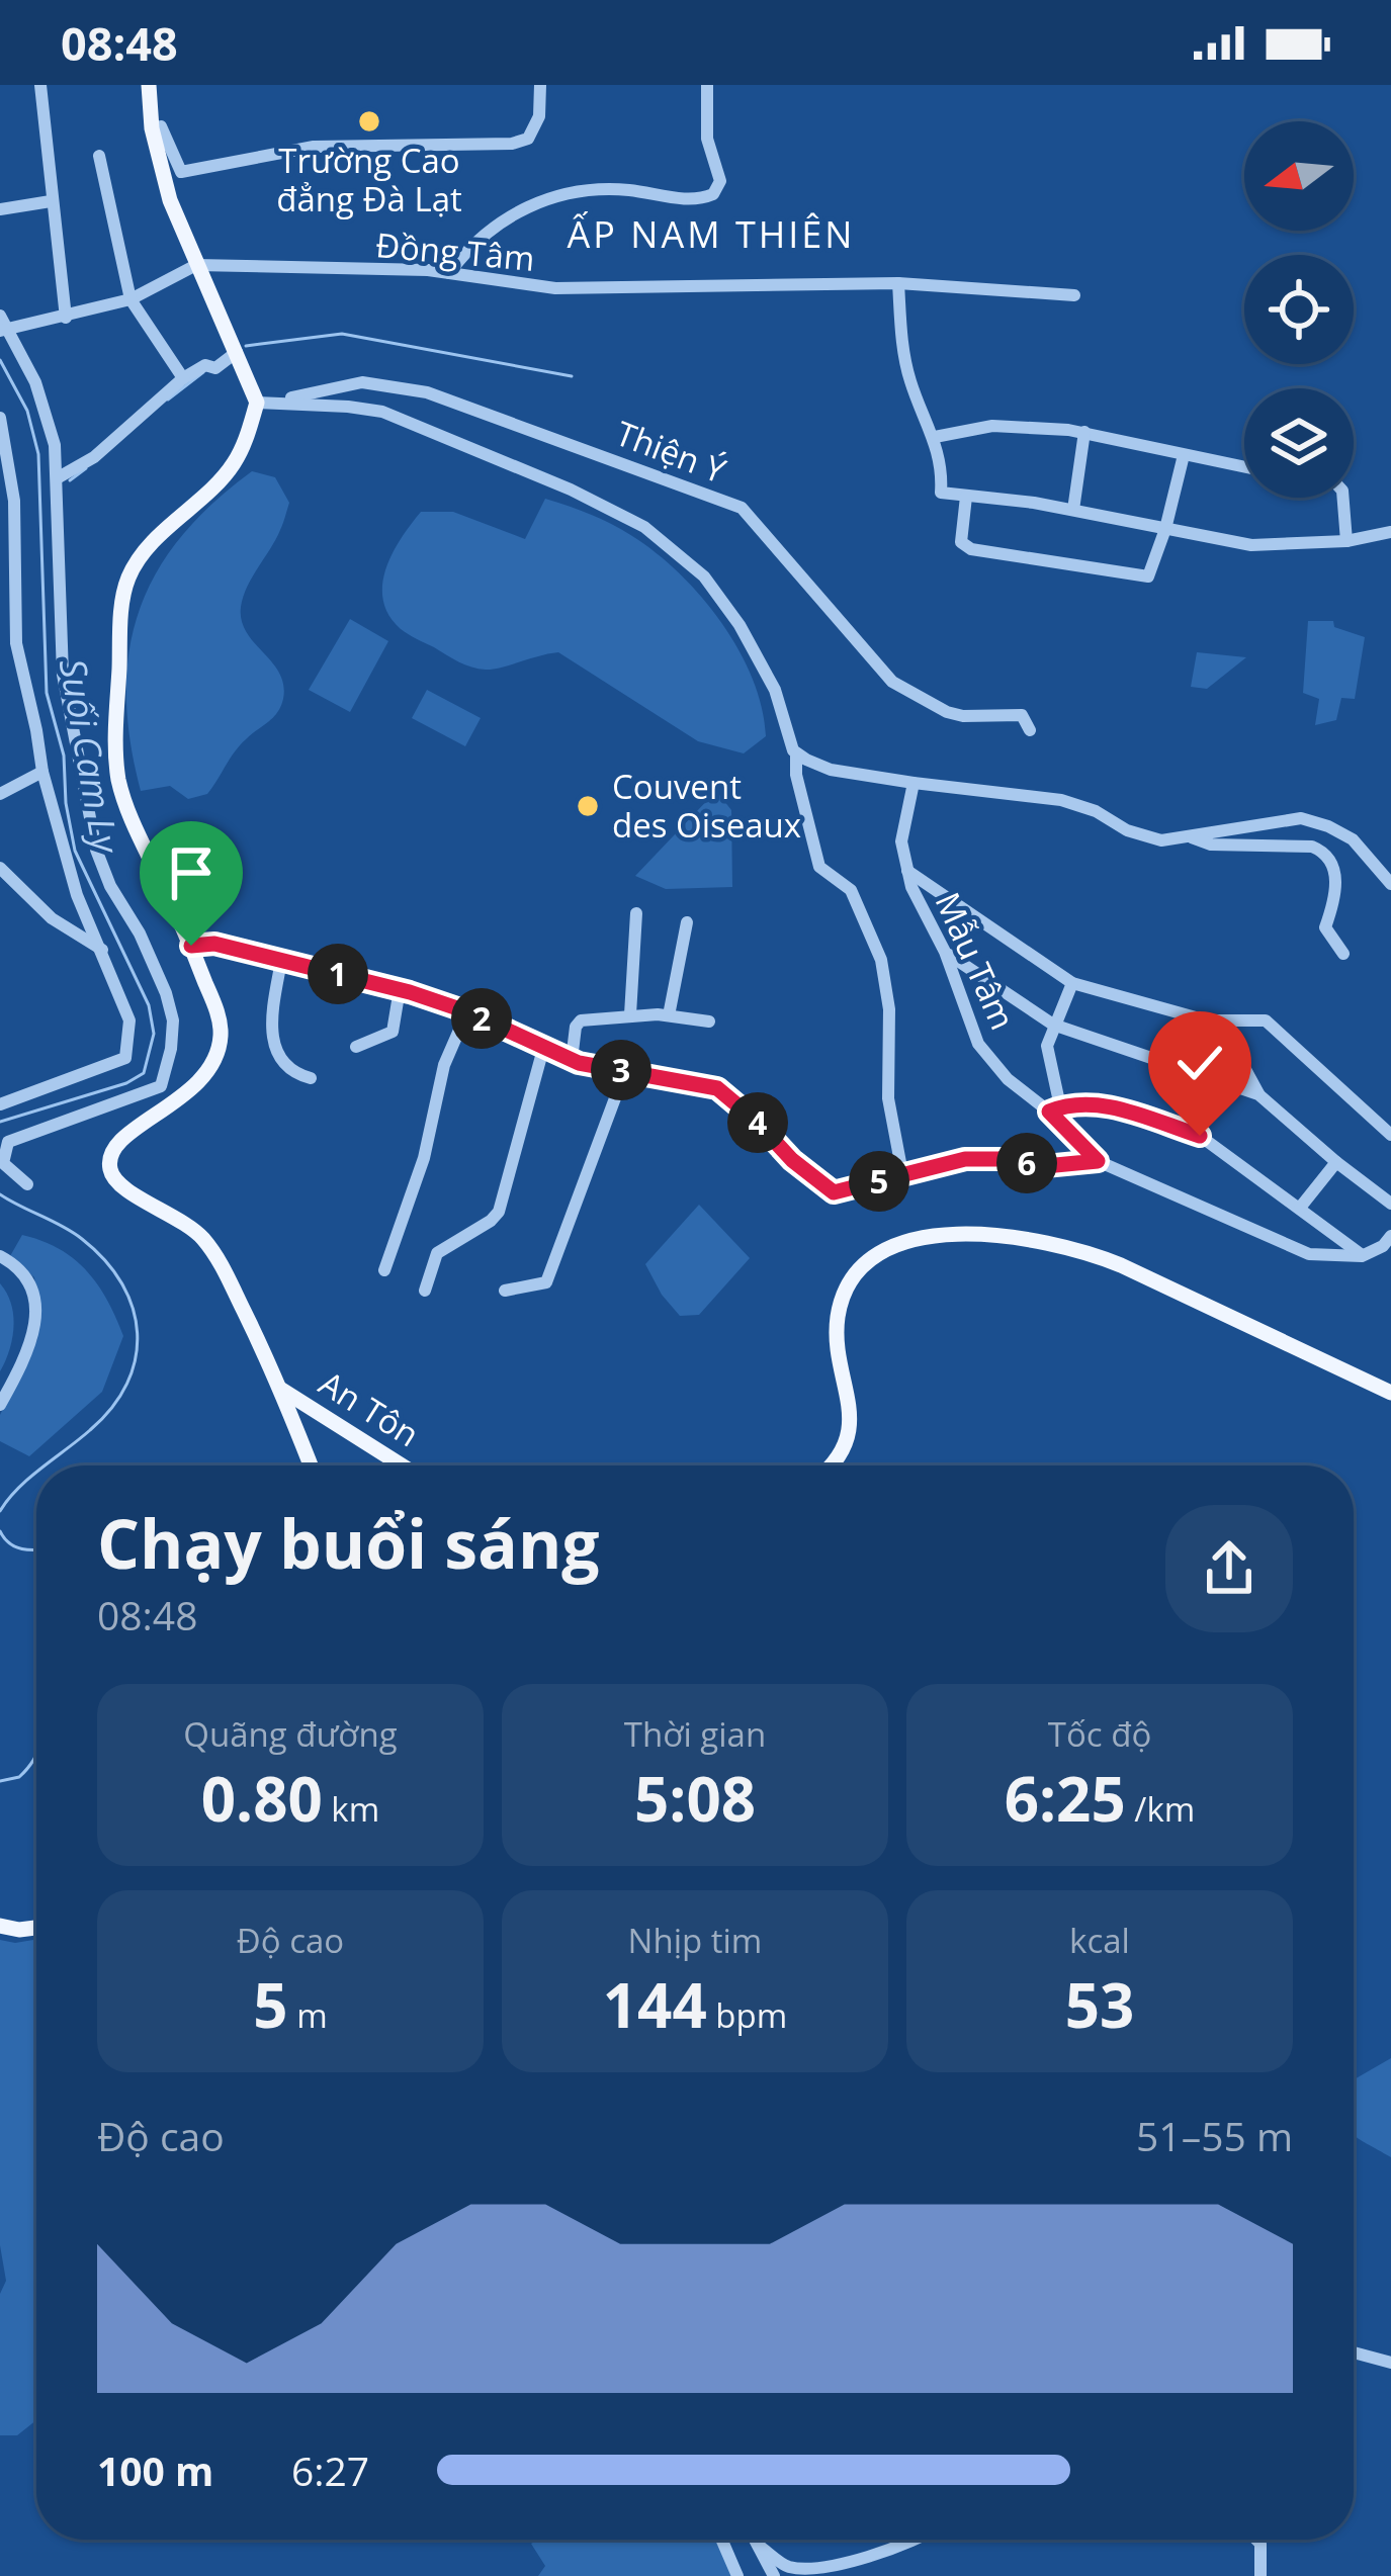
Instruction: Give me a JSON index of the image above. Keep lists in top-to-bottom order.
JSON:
{
  "streets": {
    "main road": ["An Tôn"],
    "street": ["Đồng Tâm", "Thiện Ý", "Mẫu Tâm"]
  },
  "districts": ["ẤP NAM THIÊN"],
  "water": ["Suối Cam Ly"],
  "places": ["Trường Cao đẳng Đà Lạt", "Couvent des Oiseaux"],
  "north": "left",
  "page": {
    "status": "08:48",
    "pins": [
      "1",
      "2",
      "3",
      "4",
      "6",
      "5"
    ],
    "heading": ["Chạy buổi sáng", "08:48"],
    "stats": [
      ["Quãng đường", "0.80 km"],
      ["Thời gian", "5:08"],
      ["Tốc độ", "6:25 /km"],
      ["Độ cao", "5 m"],
      ["Nhịp tim", "144 bpm"],
      ["kcal", "53"]
    ],
    "chart": ["Độ cao", "51–55 m"],
    "list": [
      {
        "name": "100 m",
        "note": "6:27"
      }
    ]
  }
}
